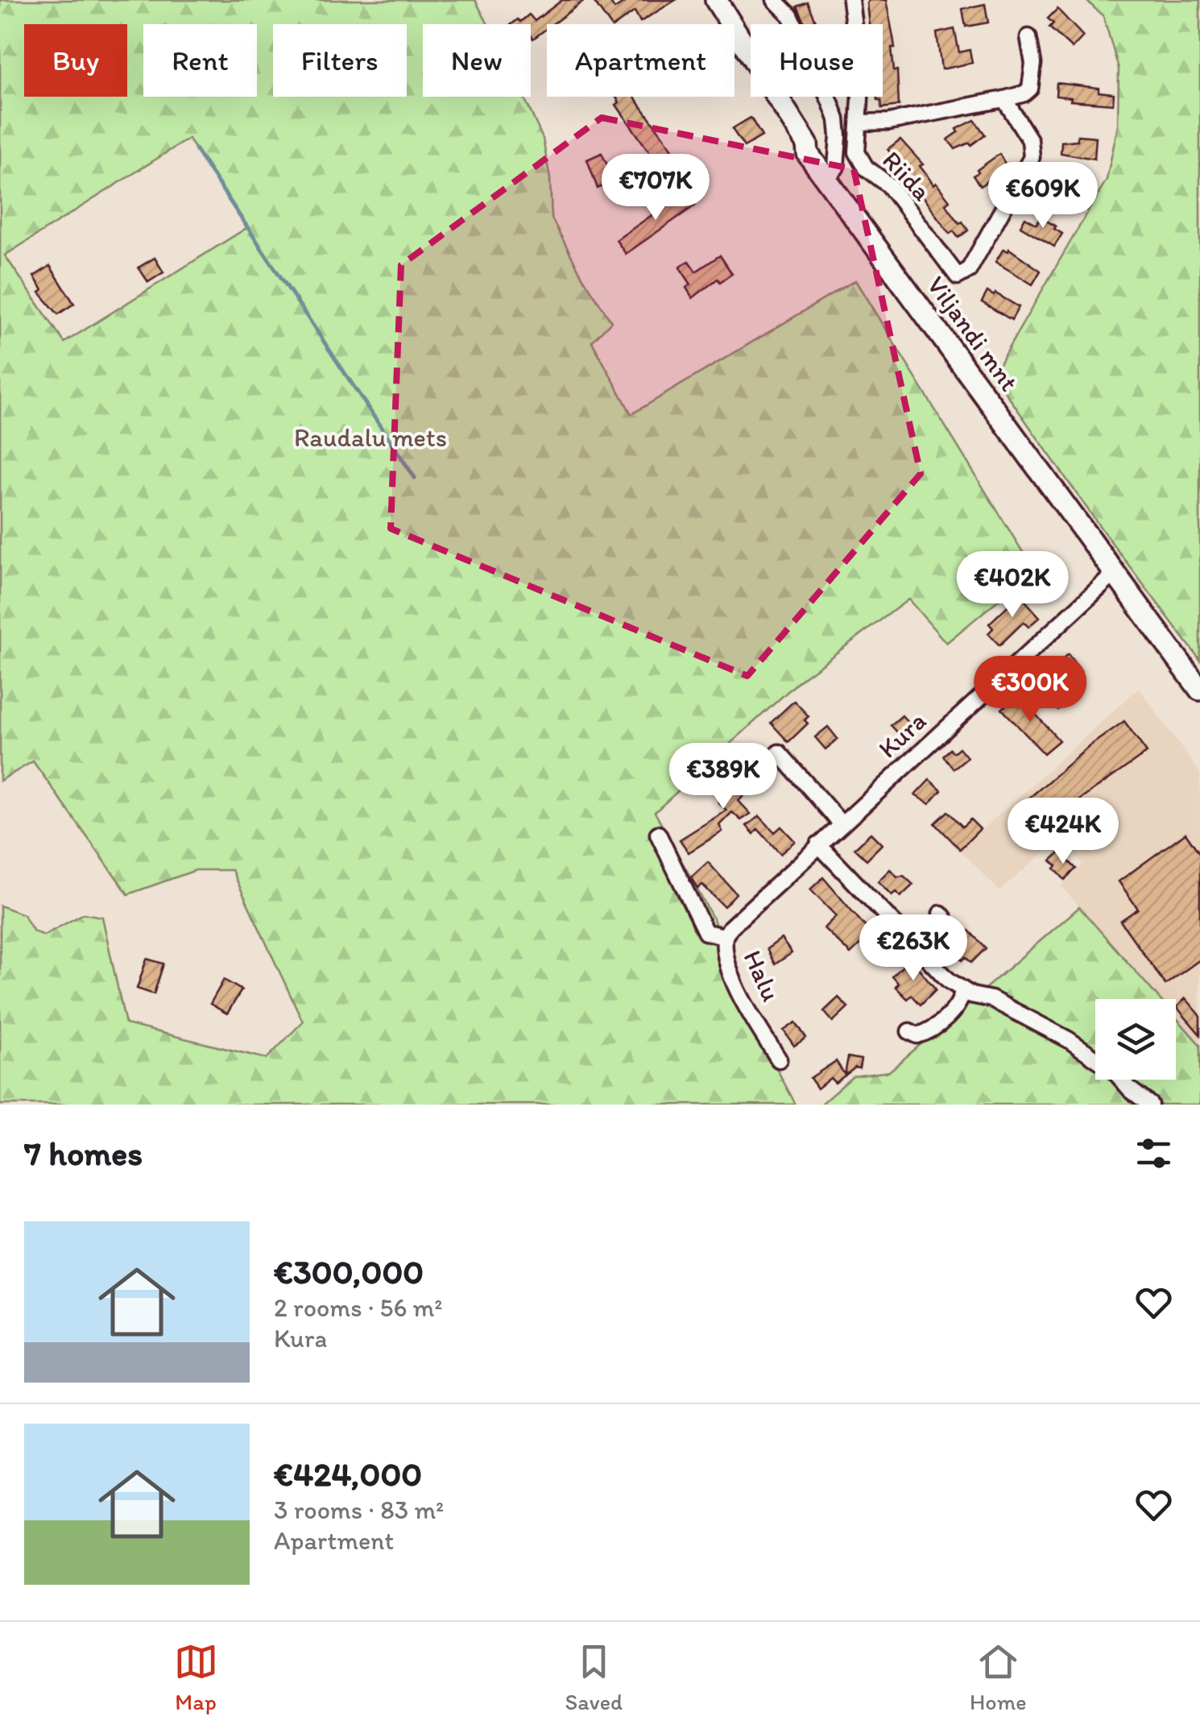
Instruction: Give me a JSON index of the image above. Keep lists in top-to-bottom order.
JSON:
{
  "streets": {
    "main road": ["Viljandi mnt"],
    "street": ["Riida", "Kura", "Halu"]
  },
  "crossings": [
    ["Viljandi mnt", "Kura"],
    ["Kura", "Halu"]
  ],
  "parks": ["Raudalu mets"],
  "page": {
    "chip": [
      "Buy",
      "Rent",
      "Filters",
      "New",
      "Apartment",
      "House"
    ],
    "price": [
      "€707K",
      "€609K",
      "€402K",
      "€300K",
      "€389K",
      "€424K",
      "€263K"
    ],
    "heading": "7 homes",
    "list": [
      {
        "name": "€300,000",
        "note": "2 rooms · 56 m² · Kura"
      },
      {
        "name": "€424,000",
        "note": "3 rooms · 83 m² · Apartment"
      }
    ],
    "tabs": ["Map", "Saved", "Home"]
  }
}
